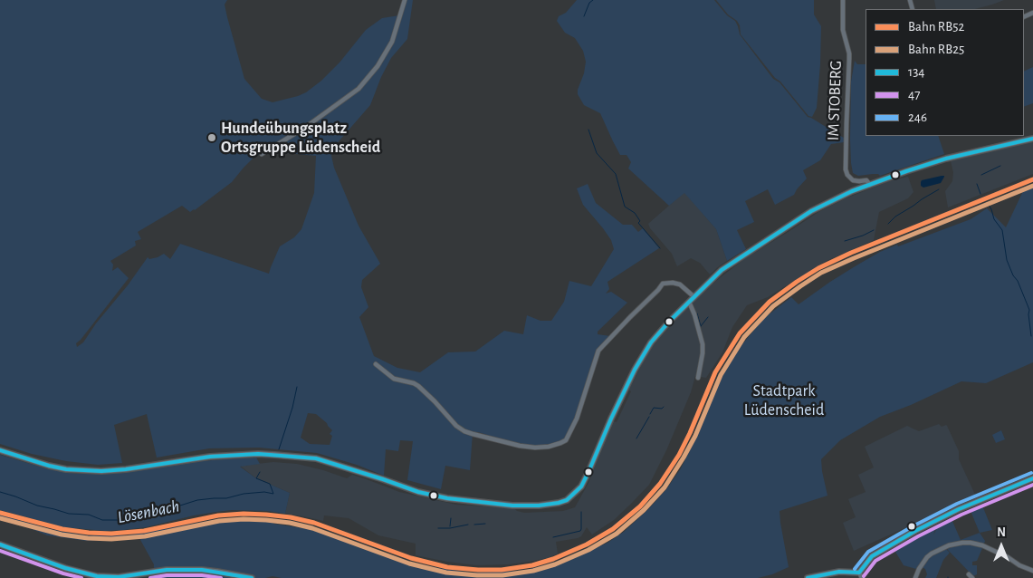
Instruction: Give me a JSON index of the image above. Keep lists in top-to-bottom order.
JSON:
{
  "streets": {
    "street": ["IM STOBERG"]
  },
  "water": ["Lösenbach"],
  "parks": ["Stadtpark Lüdenscheid"],
  "places": ["Hundeübungsplatz Ortsgruppe Lüdenscheid"],
  "lines": [
    "transit line 134",
    "rail line RB52",
    "rail line RB25",
    "transit line 246",
    "transit line 47"
  ],
  "legend": [
    "Bahn RB52",
    "Bahn RB25",
    "134",
    "47",
    "246"
  ],
  "north": "top"
}
